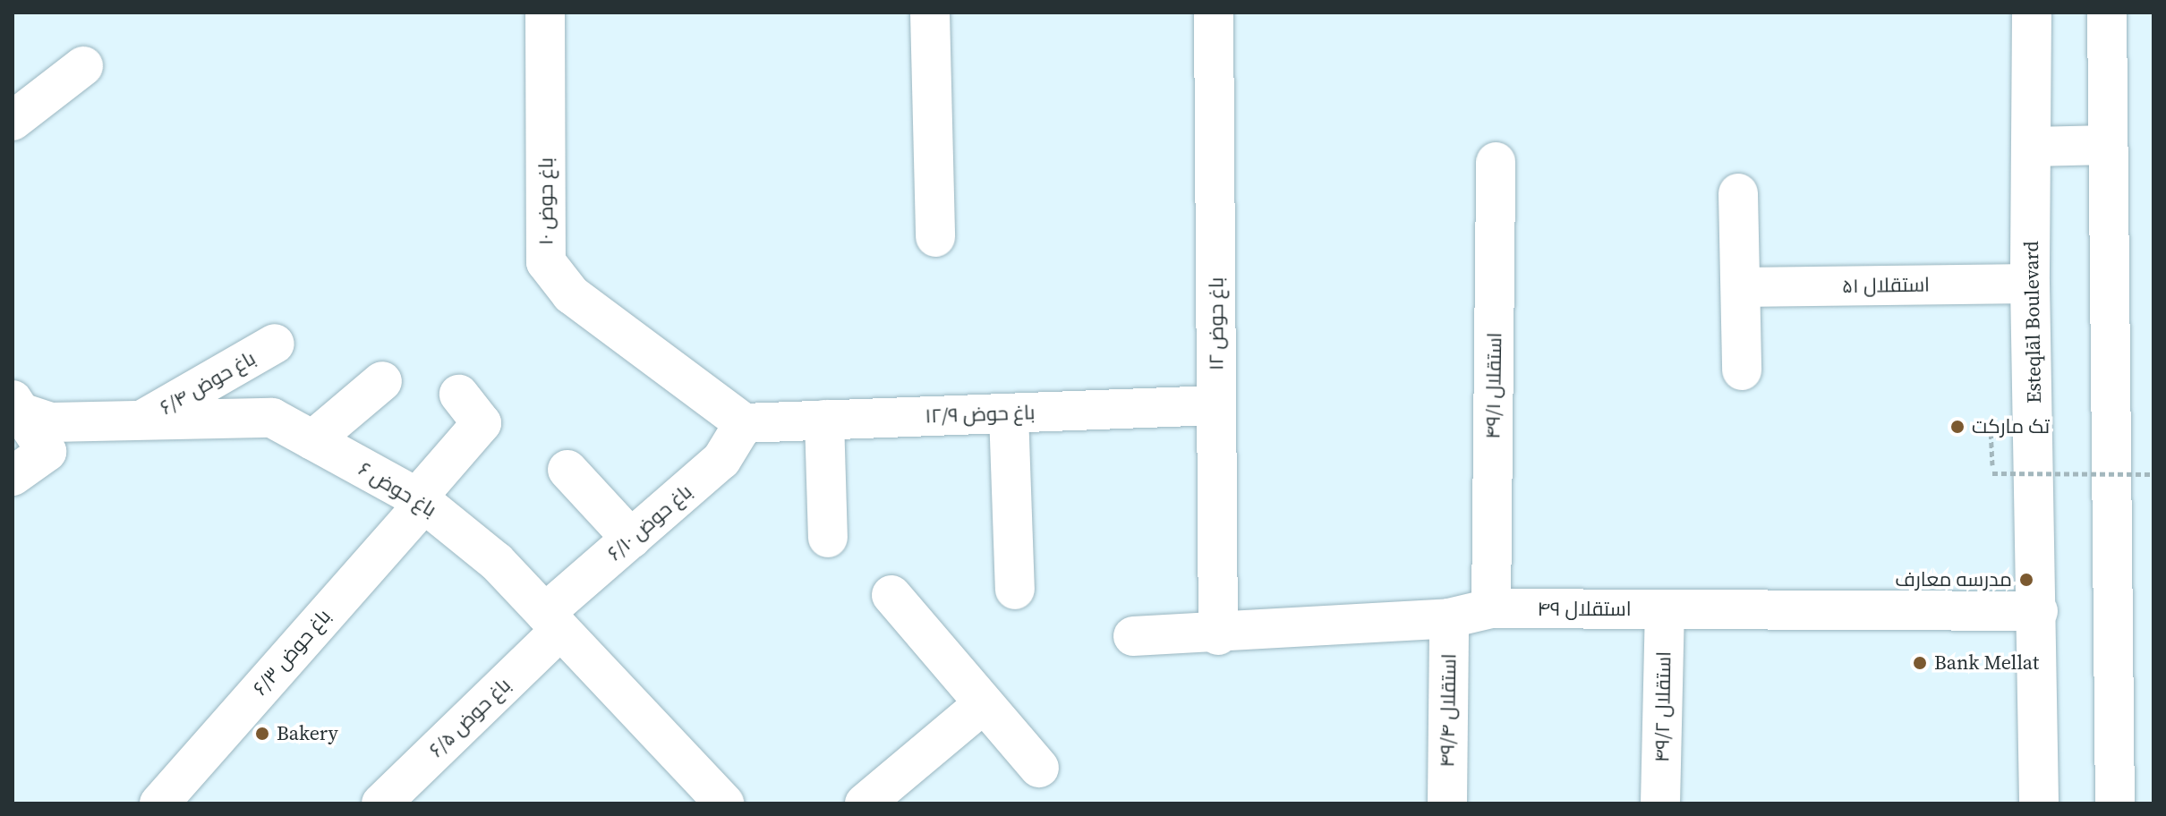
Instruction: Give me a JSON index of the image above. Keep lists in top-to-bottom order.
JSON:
{
  "streets": {
    "street": [
      "۱۰ باغ حوض",
      "۵۱ استقلال",
      "Esteqlāl Boulevard",
      "۱۲ باغ حوض",
      "۶/۴ باغ حوض",
      "۴۹/۱ استقلال",
      "۱۲/۹ باغ حوض",
      "۶ باغ حوض",
      "۶/۱۰ باغ حوض",
      "۴۹ استقلال",
      "۶/۳ باغ حوض",
      "۴۹/۲ استقلال",
      "۴۹/۴ استقلال",
      "۶/۵ باغ حوض"
    ]
  },
  "crossings": [
    ["۱۰ باغ حوض", "۱۲/۹ باغ حوض"],
    ["۱۰ باغ حوض", "۶/۱۰ باغ حوض"],
    ["۵۱ استقلال", "Esteqlāl Boulevard"],
    ["Esteqlāl Boulevard", "۴۹ استقلال"],
    ["۱۲ باغ حوض", "۱۲/۹ باغ حوض"],
    ["۱۲ باغ حوض", "۴۹ استقلال"],
    ["۶/۴ باغ حوض", "۶ باغ حوض"],
    ["۴۹/۱ استقلال", "۴۹ استقلال"],
    ["۱۲/۹ باغ حوض", "۶/۱۰ باغ حوض"],
    ["۶ باغ حوض", "۶/۱۰ باغ حوض"],
    ["۶ باغ حوض", "۶/۳ باغ حوض"],
    ["۶ باغ حوض", "۶/۵ باغ حوض"],
    ["۶/۱۰ باغ حوض", "۶/۵ باغ حوض"],
    ["۴۹ استقلال", "۴۹/۲ استقلال"],
    ["۴۹ استقلال", "۴۹/۴ استقلال"]
  ],
  "places": [
    "تک مارکت",
    "مدرسه معارف",
    "Bank Mellat",
    "Bakery"
  ]
}
